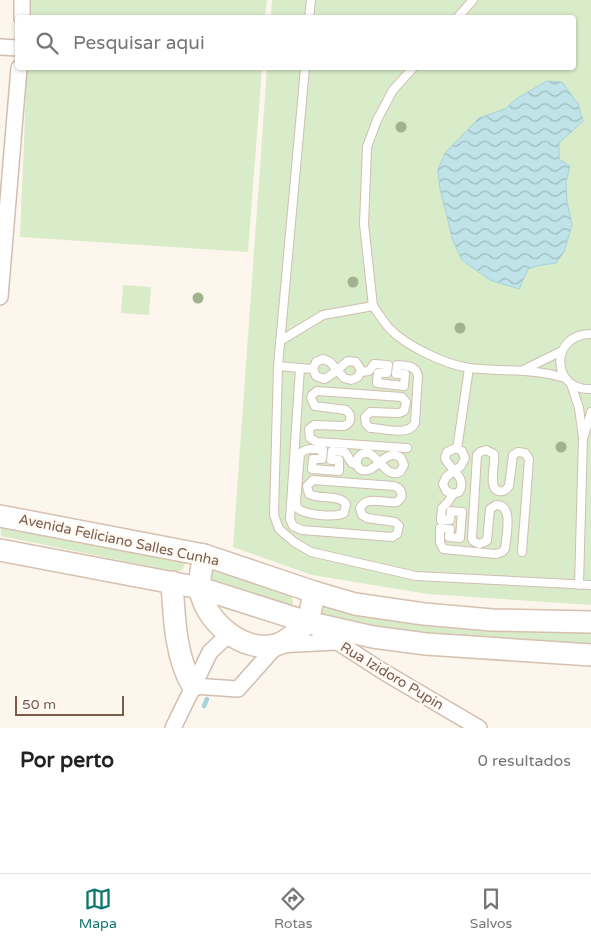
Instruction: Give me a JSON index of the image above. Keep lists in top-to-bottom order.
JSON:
{
  "streets": {
    "main road": ["Avenida Feliciano Salles Cunha"],
    "street": ["Rua Izidoro Pupin"]
  },
  "scale_bar": "50 m",
  "page": {
    "search": "Pesquisar aqui",
    "scale": "50 m",
    "heading": ["Por perto", "0 resultados"],
    "nav": ["Mapa", "Rotas", "Salvos"]
  }
}
